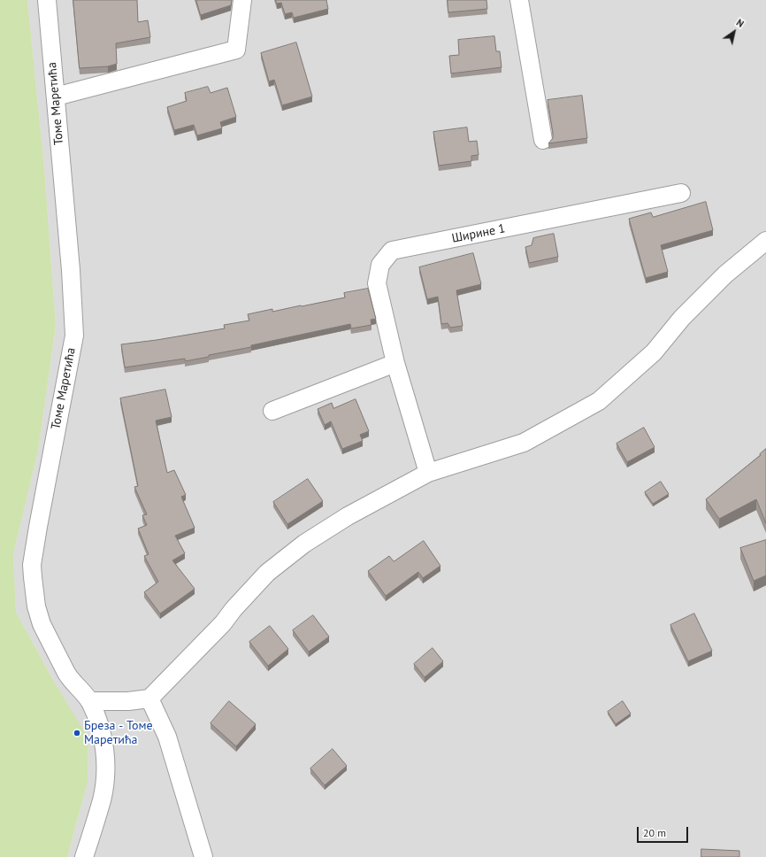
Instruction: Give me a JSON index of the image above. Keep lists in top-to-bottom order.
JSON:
{
  "streets": {
    "street": ["Томе Маретића", "Ширине 1"]
  },
  "places": ["Бреза - Томе Маретића"],
  "scale_bar": "20 m",
  "north": "top right"
}
